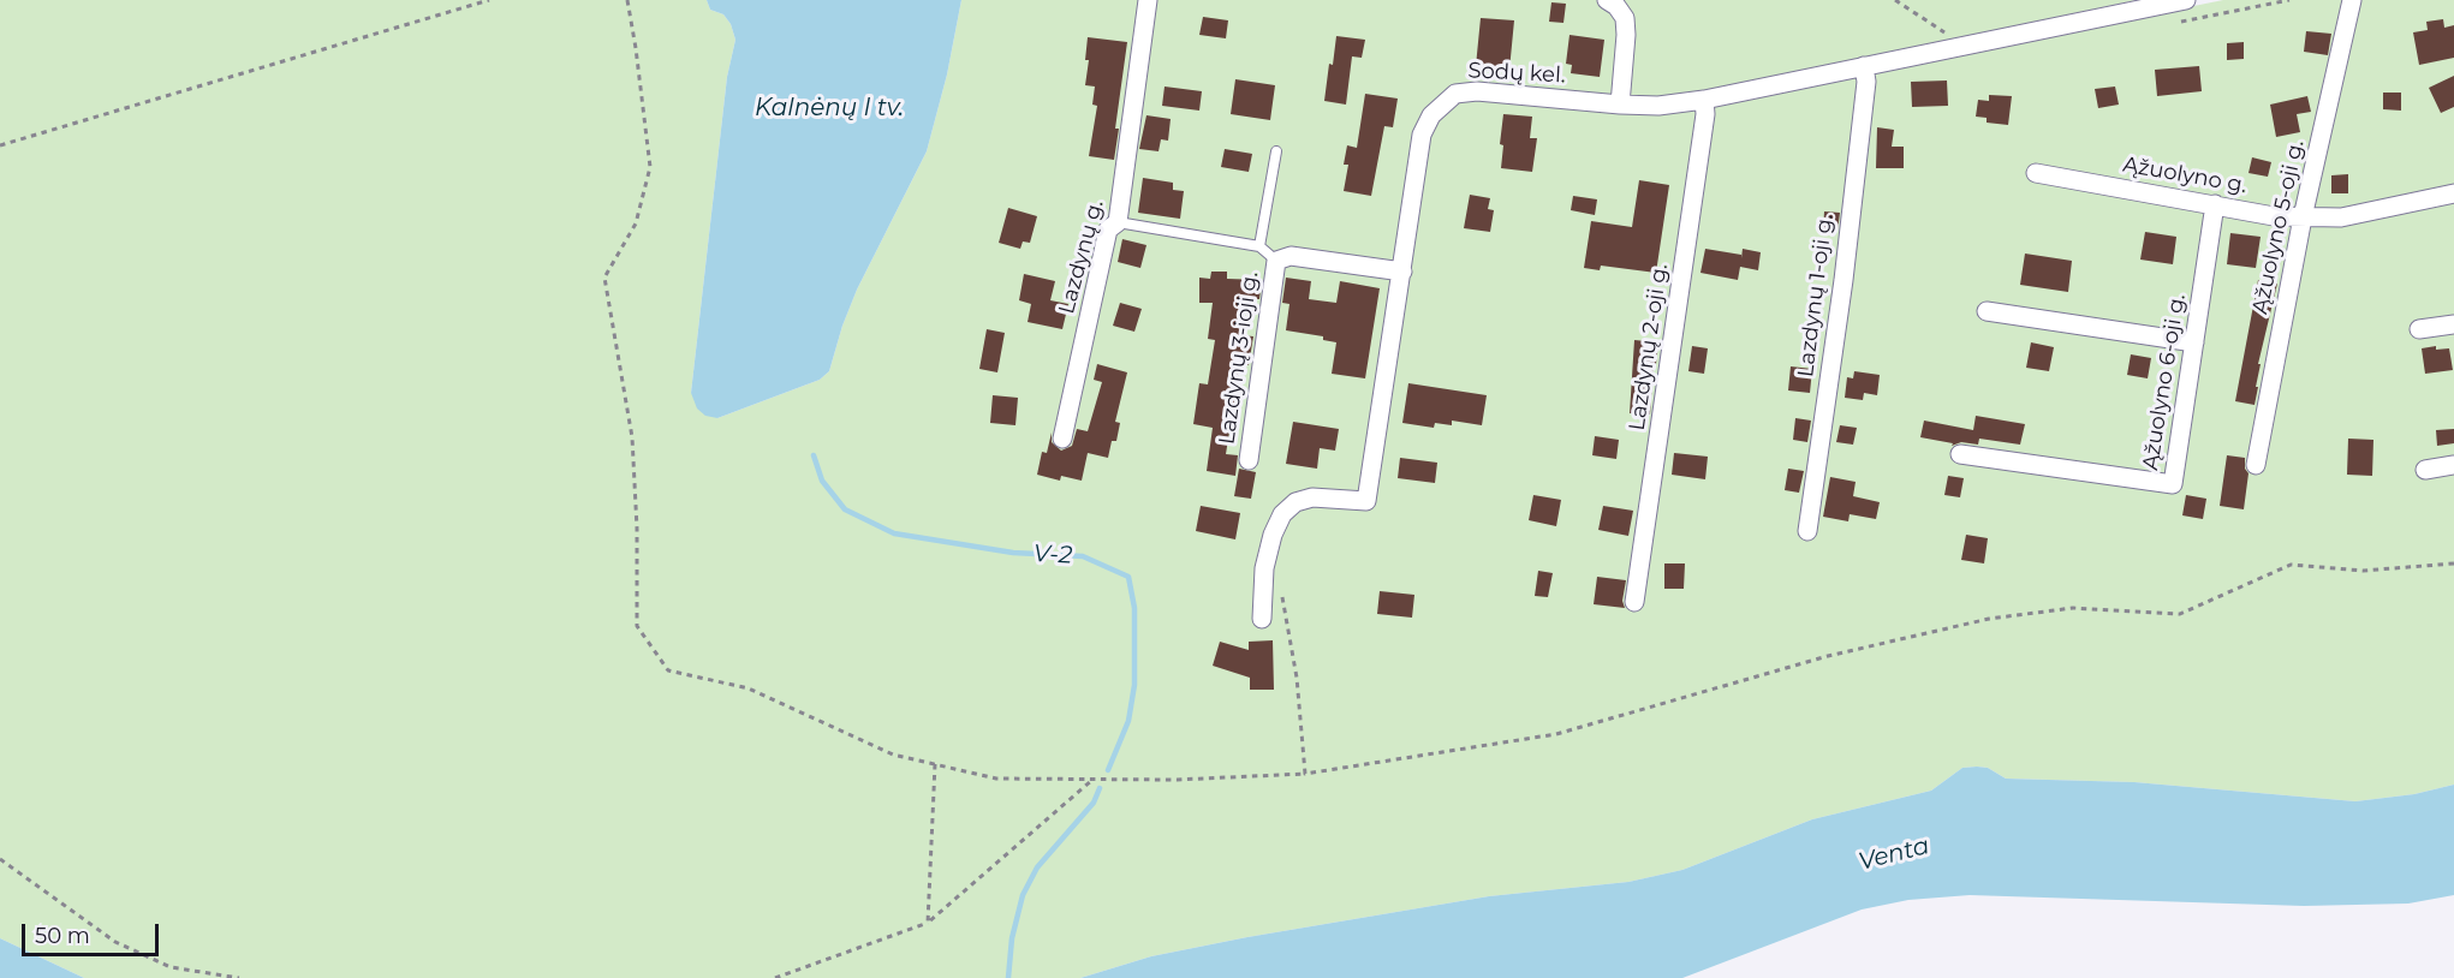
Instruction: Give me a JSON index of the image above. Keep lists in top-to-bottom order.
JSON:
{
  "streets": {
    "street": [
      "Sodų kel.",
      "Ąžuolyno g.",
      "Ąžuolyno 5-oji g.",
      "Lazdynų g.",
      "Lazdynų 1-oji g.",
      "Lazdynų 2-oji g.",
      "Lazdynų 3-ioji g.",
      "Ąžuolyno 6-oji g."
    ]
  },
  "crossings": [
    ["Sodų kel.", "Lazdynų 1-oji g."],
    ["Sodų kel.", "Lazdynų 2-oji g."],
    ["Sodų kel.", "Lazdynų 3-ioji g."],
    ["Ąžuolyno g.", "Ąžuolyno 5-oji g."],
    ["Ąžuolyno g.", "Ąžuolyno 6-oji g."]
  ],
  "water": ["Kalnėnų I tv.", "V-2", "Venta"],
  "scale_bar": "50 m"
}
